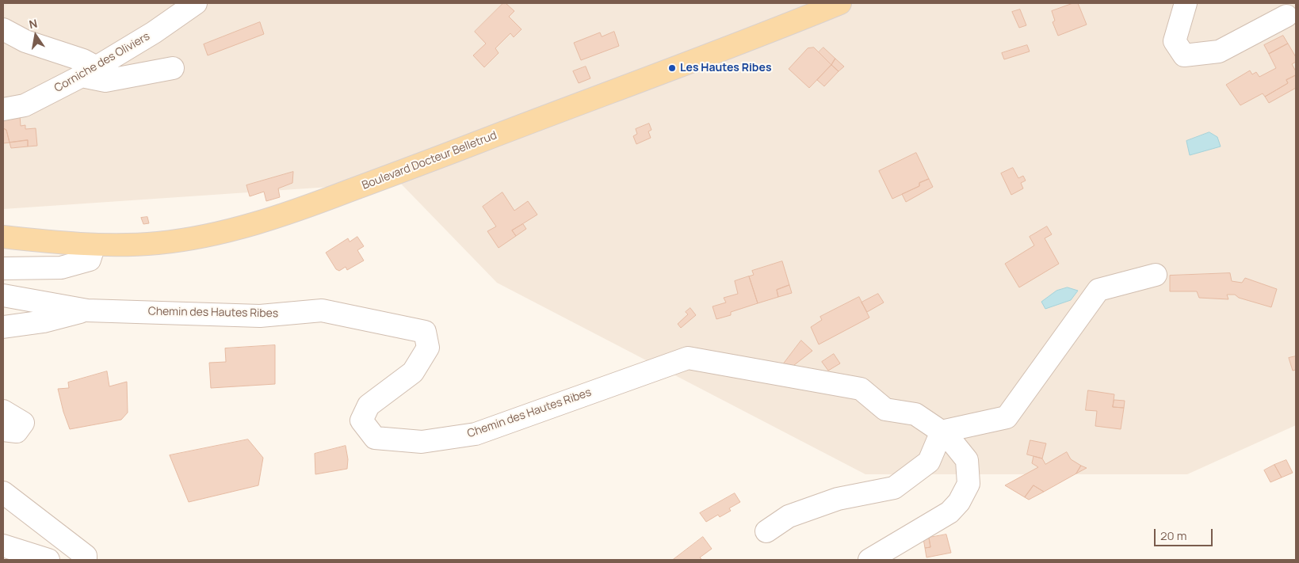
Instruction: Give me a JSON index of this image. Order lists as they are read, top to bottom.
{
  "streets": {
    "main road": ["Boulevard Docteur Belletrud"],
    "street": ["Corniche des Oliviers", "Chemin des Hautes Ribes"]
  },
  "places": ["Les Hautes Ribes"],
  "scale_bar": "20 m",
  "north": "top"
}
